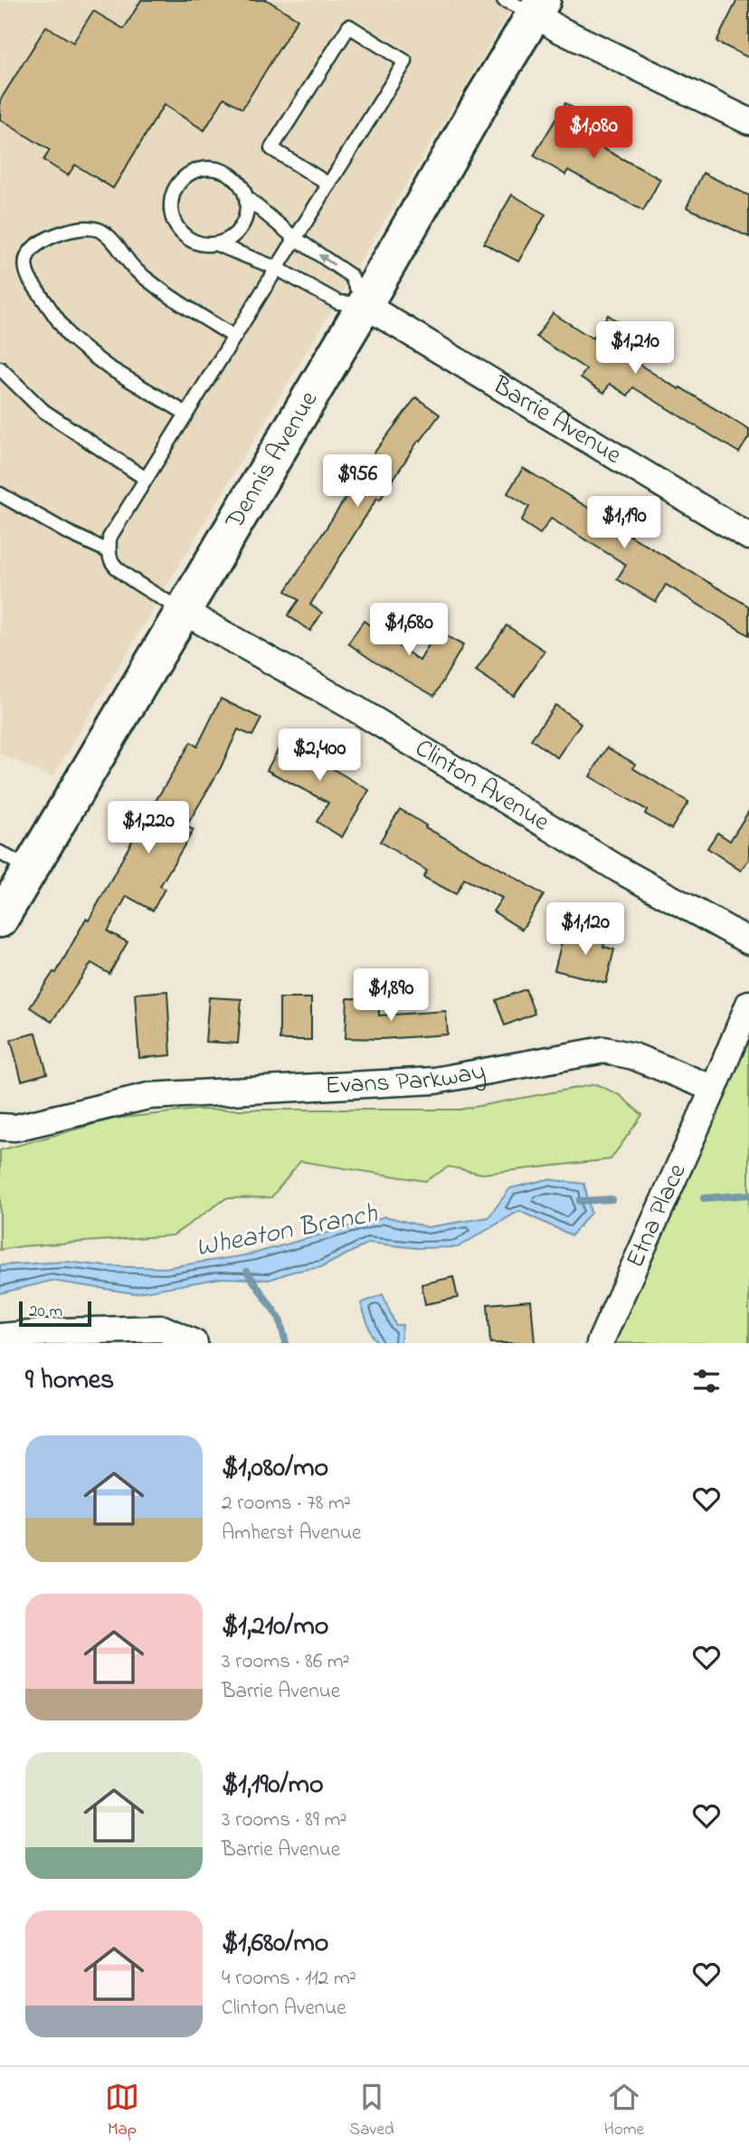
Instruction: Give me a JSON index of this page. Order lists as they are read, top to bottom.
{
  "streets": {
    "street": [
      "Barrie Avenue",
      "Dennis Avenue",
      "Clinton Avenue",
      "Evans Parkway",
      "Etna Place"
    ]
  },
  "crossings": [
    ["Barrie Avenue", "Dennis Avenue"],
    ["Dennis Avenue", "Clinton Avenue"],
    ["Evans Parkway", "Etna Place"]
  ],
  "water": ["Wheaton Branch"],
  "scale_bar": "20 m",
  "page": {
    "price": [
      "$1,080",
      "$1,210",
      "$956",
      "$1,190",
      "$1,680",
      "$2,400",
      "$1,220",
      "$1,120",
      "$1,890"
    ],
    "scale": "20 m",
    "heading": "9 homes",
    "list": [
      {
        "name": "$1,080/mo",
        "note": "2 rooms · 78 m² · Amherst Avenue"
      },
      {
        "name": "$1,210/mo",
        "note": "3 rooms · 86 m² · Barrie Avenue"
      },
      {
        "name": "$1,190/mo",
        "note": "3 rooms · 89 m² · Barrie Avenue"
      },
      {
        "name": "$1,680/mo",
        "note": "4 rooms · 112 m² · Clinton Avenue"
      }
    ],
    "tabs": ["Map", "Saved", "Home"]
  }
}
